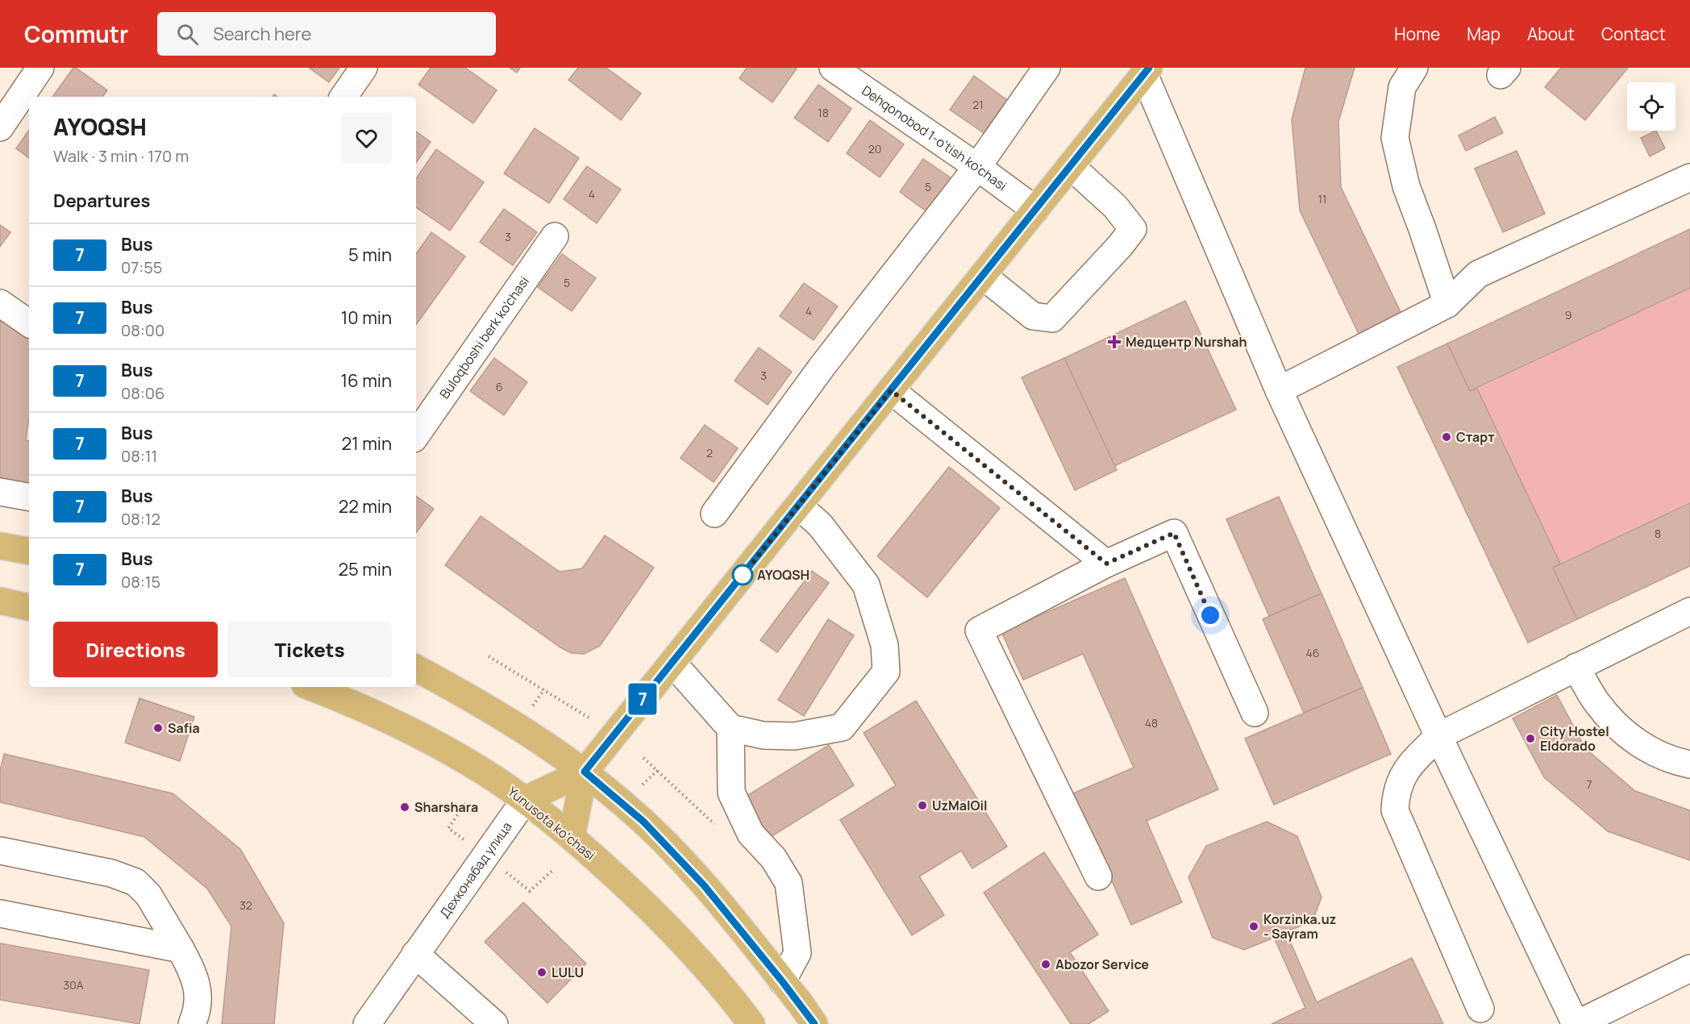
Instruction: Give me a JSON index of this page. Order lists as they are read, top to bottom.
{
  "streets": {
    "main road": ["Yunusota koʻchasi", "Дехконабад улица"],
    "street": ["Dehqonobod 1-o'tish ko'chasi", "Buloqboshi berk ko'chasi"]
  },
  "crossings": [
    ["Yunusota koʻchasi", "Дехконабад улица"]
  ],
  "places": {
    "health": ["Медцентр Nurshah"],
    "other": [
      "Старт",
      "AYOQSH",
      "Safia",
      "City Hostel Eldorado",
      "UzMalOil",
      "Sharshara",
      "Korzinka.uz - Sayram",
      "Abozor Service",
      "LULU"
    ]
  },
  "lines": ["bus line 7"],
  "house_numbers": [
    "21",
    "18",
    "20",
    "5",
    "4",
    "11",
    "3",
    "5",
    "4",
    "9",
    "3",
    "6",
    "2",
    "8",
    "46",
    "48",
    "7",
    "32",
    "30А"
  ],
  "page": {
    "header": "Commutr",
    "search": "Search here",
    "nav": [
      "Home",
      "Map",
      "About",
      "Contact"
    ],
    "on_map": "7",
    "heading": [
      ["AYOQSH", "Walk · 3 min · 170 m"],
      "Departures"
    ],
    "list": [
      {
        "mark": "7",
        "name": "Bus",
        "note": "07:55",
        "value": "5 min"
      },
      {
        "mark": "7",
        "name": "Bus",
        "note": "08:00",
        "value": "10 min"
      },
      {
        "mark": "7",
        "name": "Bus",
        "note": "08:06",
        "value": "16 min"
      },
      {
        "mark": "7",
        "name": "Bus",
        "note": "08:11",
        "value": "21 min"
      },
      {
        "mark": "7",
        "name": "Bus",
        "note": "08:12",
        "value": "22 min"
      },
      {
        "mark": "7",
        "name": "Bus",
        "note": "08:15",
        "value": "25 min"
      }
    ],
    "buttons": ["Directions", "Tickets"]
  }
}
